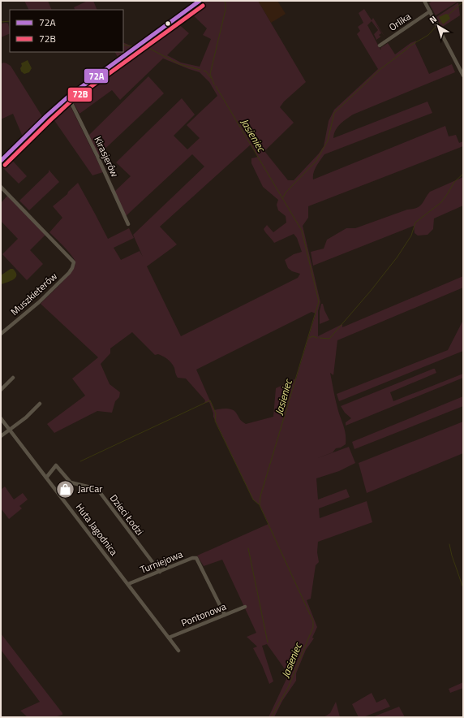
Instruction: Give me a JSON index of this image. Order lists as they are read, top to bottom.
{
  "streets": {
    "street": [
      "Orlika",
      "Kirasjerów",
      "Muszkieterów",
      "Dzieci Łodzi",
      "Huta Jagodnica",
      "Turniejowa",
      "Pontonowa"
    ]
  },
  "crossings": [
    ["Dzieci Łodzi", "Huta Jagodnica"],
    ["Dzieci Łodzi", "Turniejowa"],
    ["Huta Jagodnica", "Turniejowa"],
    ["Huta Jagodnica", "Pontonowa"],
    ["Turniejowa", "Pontonowa"]
  ],
  "water": ["Jasieniec"],
  "places": {
    "shop": ["JarCar"]
  },
  "lines": ["transit line 72A", "transit line 72B"],
  "legend": ["72A", "72B"],
  "north": "top left"
}
